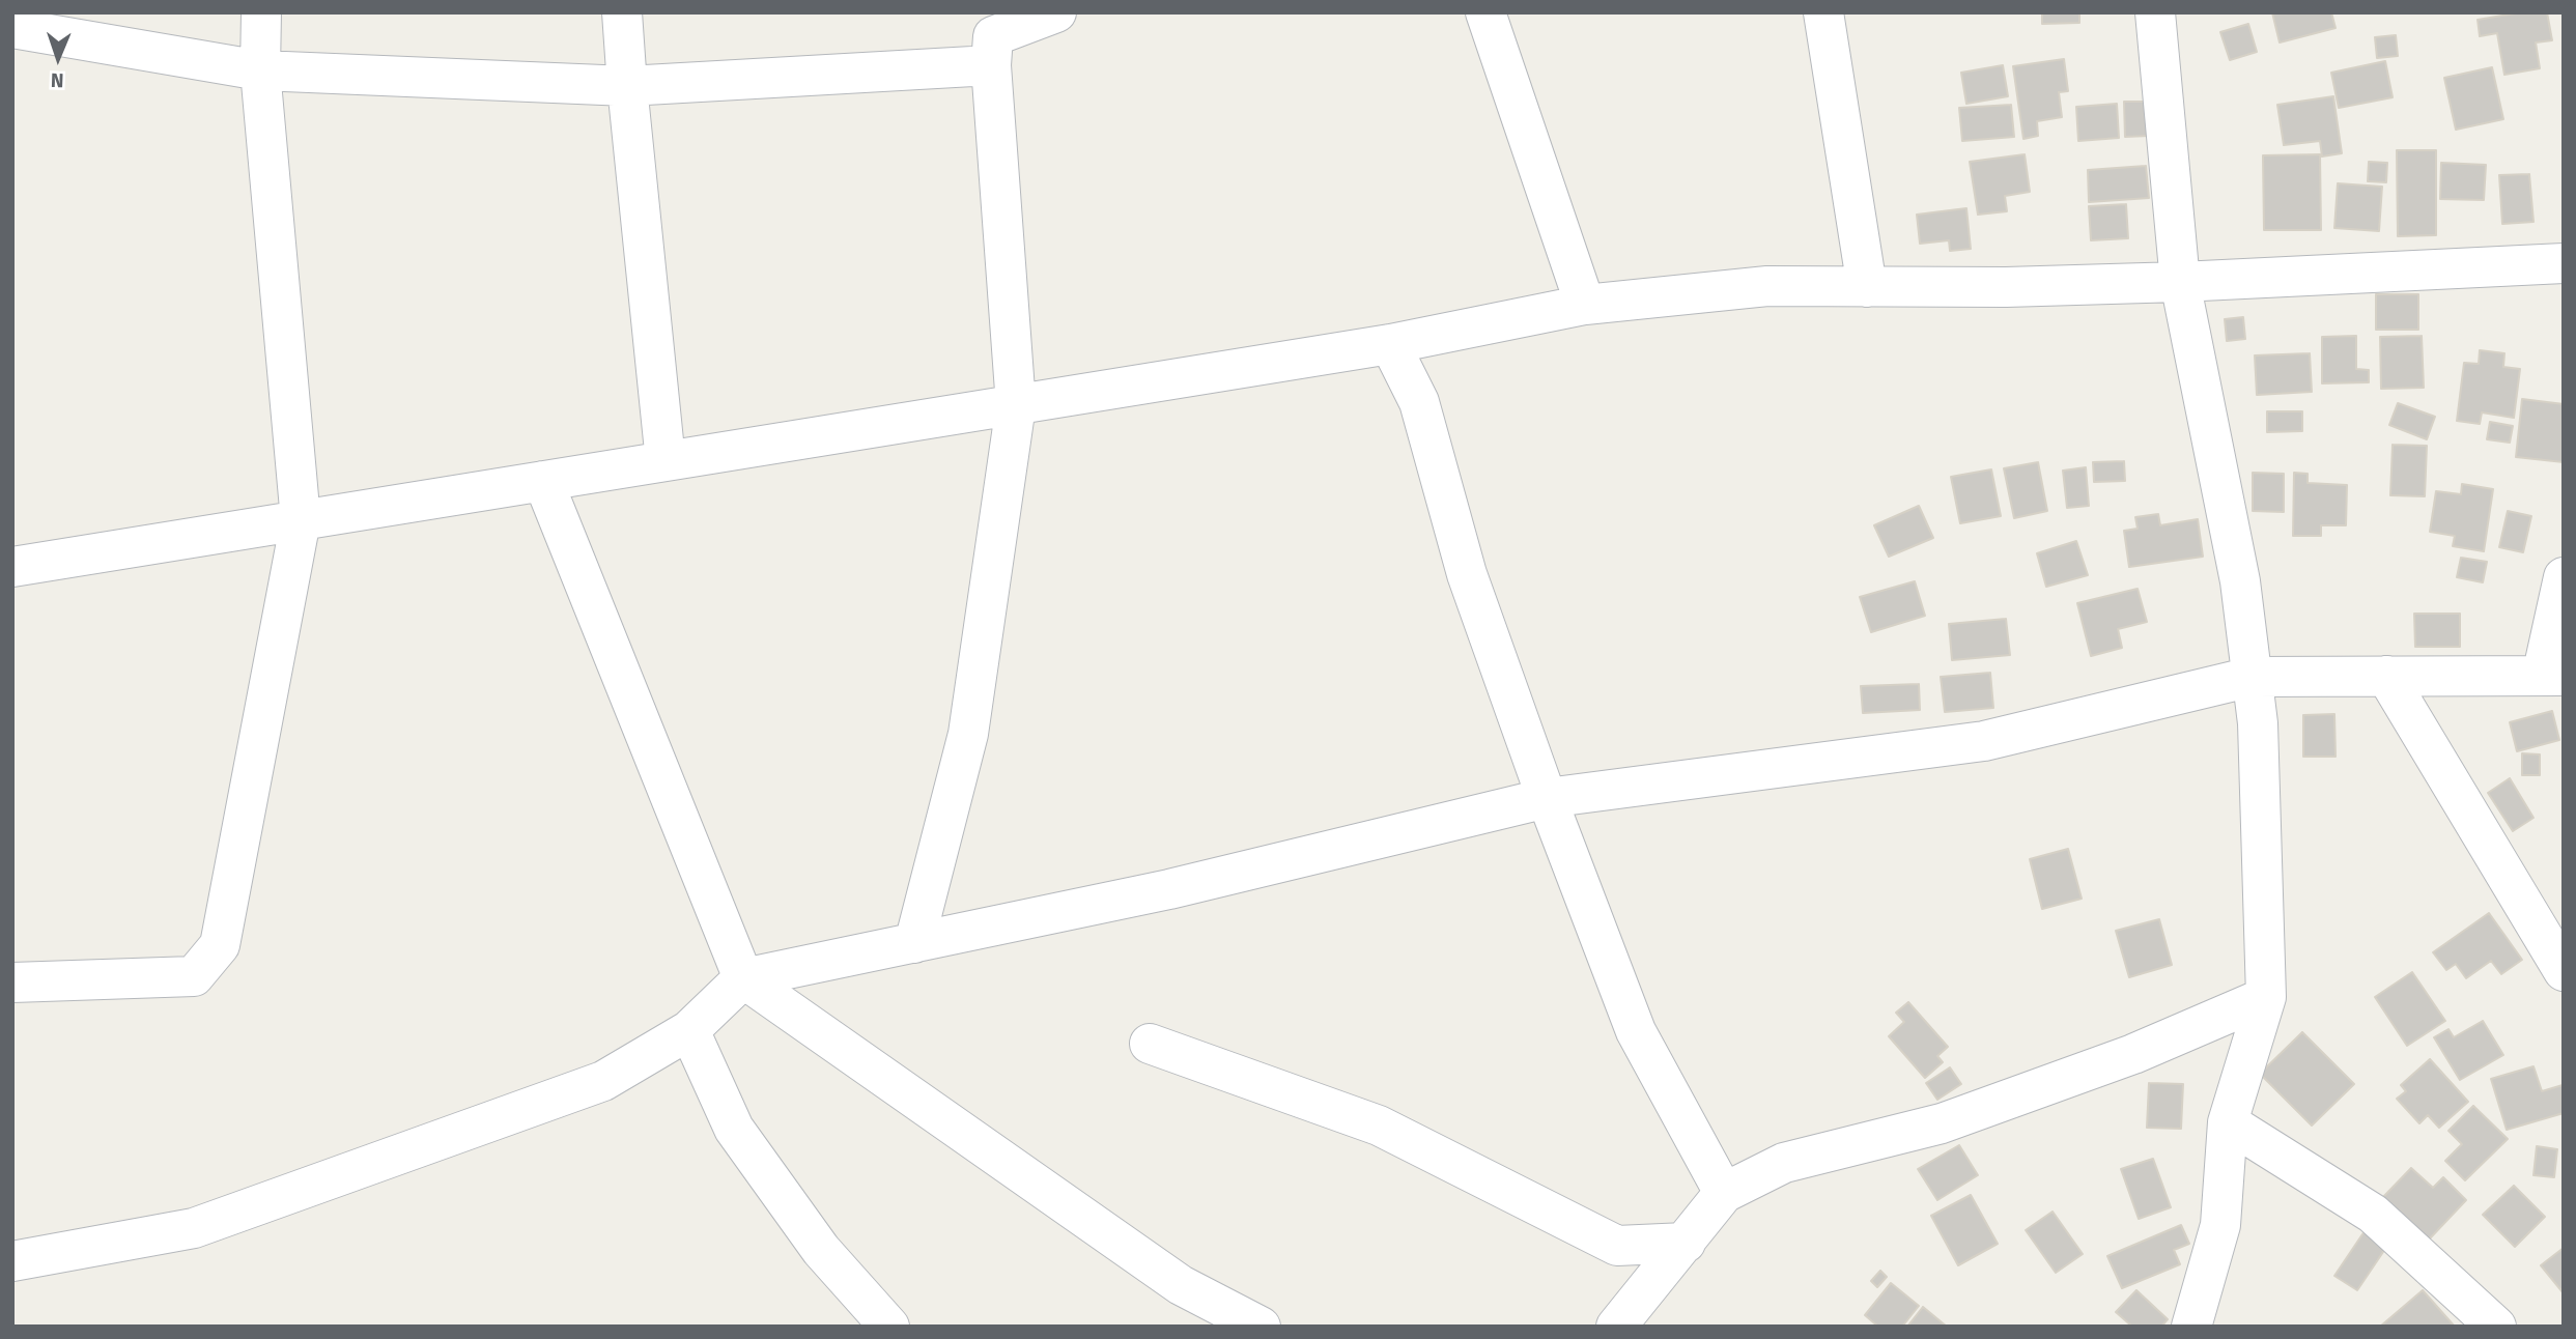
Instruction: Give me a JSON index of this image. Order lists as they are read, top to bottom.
{
  "north": "bottom"
}
